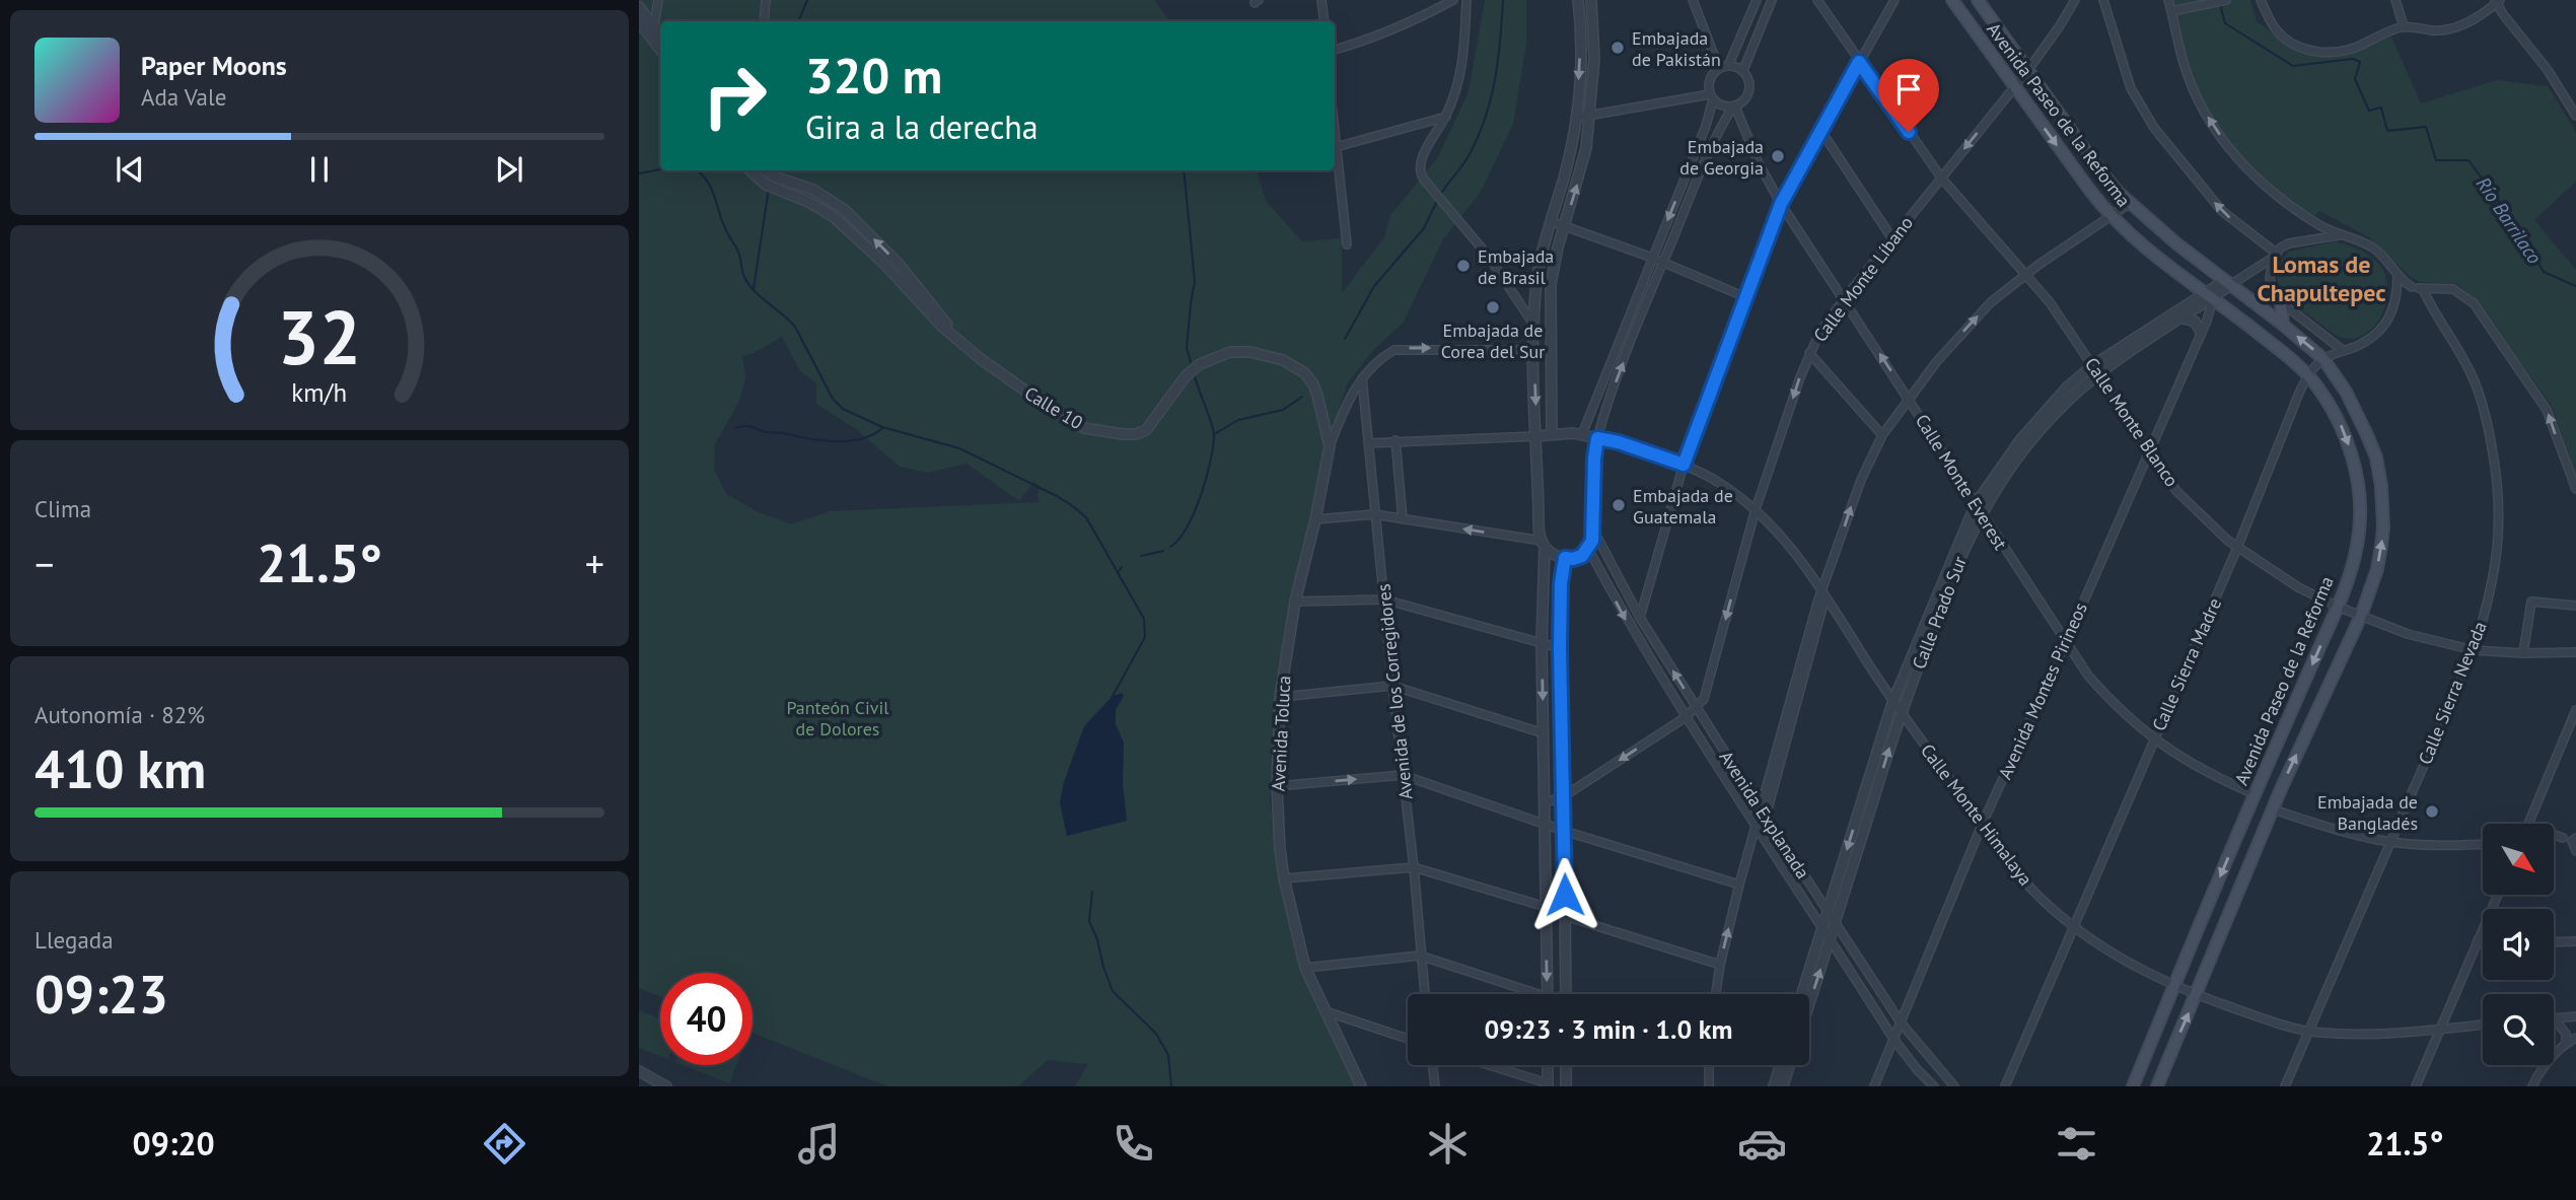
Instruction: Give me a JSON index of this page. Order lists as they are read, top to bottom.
{
  "streets": {
    "main road": ["Avenida Paseo de la Reforma"],
    "street": [
      "Calle Monte Líbano",
      "Calle 10",
      "Calle Monte Blanco",
      "Calle Monte Everest",
      "Calle Prado Sur",
      "Calle Sierra Madre",
      "Avenida Montes Pirineos",
      "Avenida de los Corregidores",
      "Calle Sierra Nevada",
      "Avenida Toluca",
      "Avenida Explanada",
      "Calle Monte Himalaya"
    ]
  },
  "crossings": [
    ["Avenida Paseo de la Reforma", "Calle Monte Líbano"],
    ["Avenida Paseo de la Reforma", "Calle Monte Blanco"],
    ["Avenida Paseo de la Reforma", "Calle Monte Everest"],
    ["Avenida Paseo de la Reforma", "Calle Prado Sur"],
    ["Avenida Paseo de la Reforma", "Calle Sierra Madre"],
    ["Avenida Paseo de la Reforma", "Avenida Montes Pirineos"],
    ["Avenida Paseo de la Reforma", "Calle Monte Himalaya"],
    ["Calle Monte Líbano", "Calle Monte Blanco"],
    ["Calle Monte Líbano", "Calle Monte Everest"],
    ["Calle Monte Líbano", "Avenida Explanada"],
    ["Calle Monte Líbano", "Calle Monte Himalaya"],
    ["Calle 10", "Avenida Toluca"],
    ["Calle Monte Blanco", "Calle Prado Sur"],
    ["Calle Monte Blanco", "Calle Sierra Madre"],
    ["Calle Monte Blanco", "Avenida Montes Pirineos"],
    ["Calle Monte Blanco", "Calle Sierra Nevada"],
    ["Calle Monte Everest", "Calle Prado Sur"],
    ["Calle Monte Everest", "Calle Sierra Madre"],
    ["Calle Monte Everest", "Avenida Montes Pirineos"],
    ["Calle Prado Sur", "Calle Sierra Madre"],
    ["Calle Prado Sur", "Avenida Montes Pirineos"],
    ["Calle Prado Sur", "Avenida Explanada"],
    ["Calle Prado Sur", "Calle Monte Himalaya"],
    ["Calle Sierra Madre", "Calle Monte Himalaya"],
    ["Avenida Montes Pirineos", "Avenida Explanada"],
    ["Avenida Montes Pirineos", "Calle Monte Himalaya"],
    ["Avenida de los Corregidores", "Avenida Toluca"],
    ["Calle Sierra Nevada", "Calle Monte Himalaya"]
  ],
  "one_way": ["Calle Monte Líbano"],
  "districts": ["Lomas de Chapultepec"],
  "water": ["Río Barrilaco"],
  "parks": ["Panteón Civil de Dolores"],
  "places": [
    "Embajada de Pakistán",
    "Embajada de Georgia",
    "Embajada de Brasil",
    "Embajada de Corea del Sur",
    "Embajada de Guatemala",
    "Embajada de Bangladés"
  ],
  "north": "bottom right",
  "page": {
    "turn": ["320 m", "Gira a la derecha"],
    "song": ["Paper Moons", "Ada Vale"],
    "tile": [
      "Clima",
      ["Autonomía · 82%", "410 km"],
      ["Llegada", "09:23"]
    ],
    "heat": ["−", "21.5°", "+"],
    "limit": "40",
    "trip": "09:23 · 3 min · 1.0 km",
    "tabs": ["09:20", "21.5°"],
    "gauge": ["32", "km/h"]
  }
}
